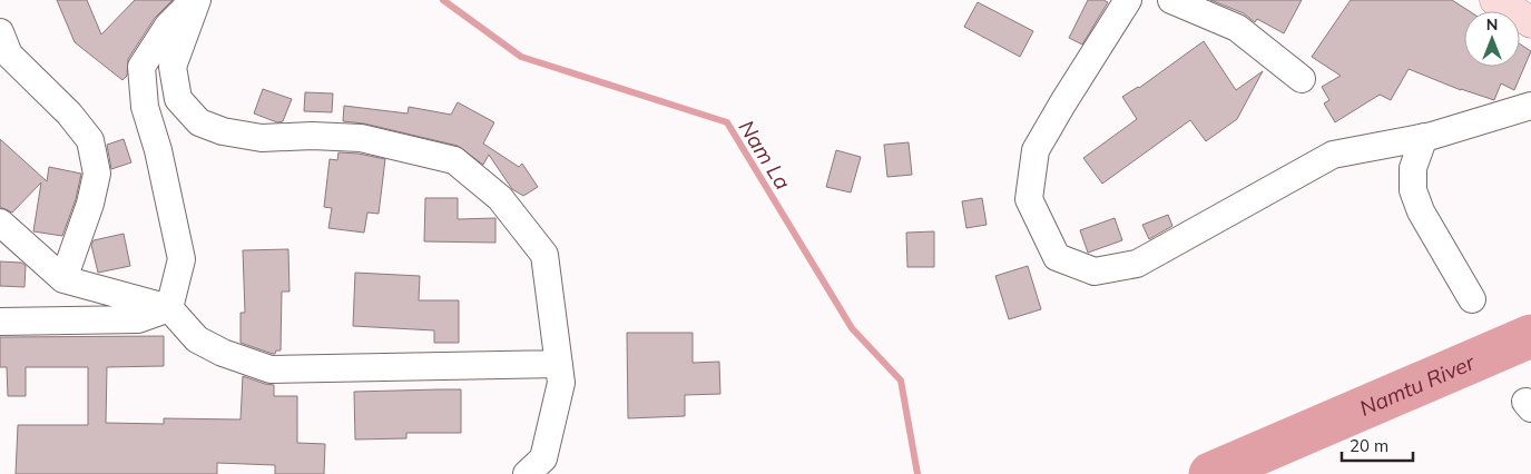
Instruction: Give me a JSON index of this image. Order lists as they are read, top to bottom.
{
  "water": ["Nam La", "Namtu River"],
  "scale_bar": "20 m",
  "north": "top"
}
